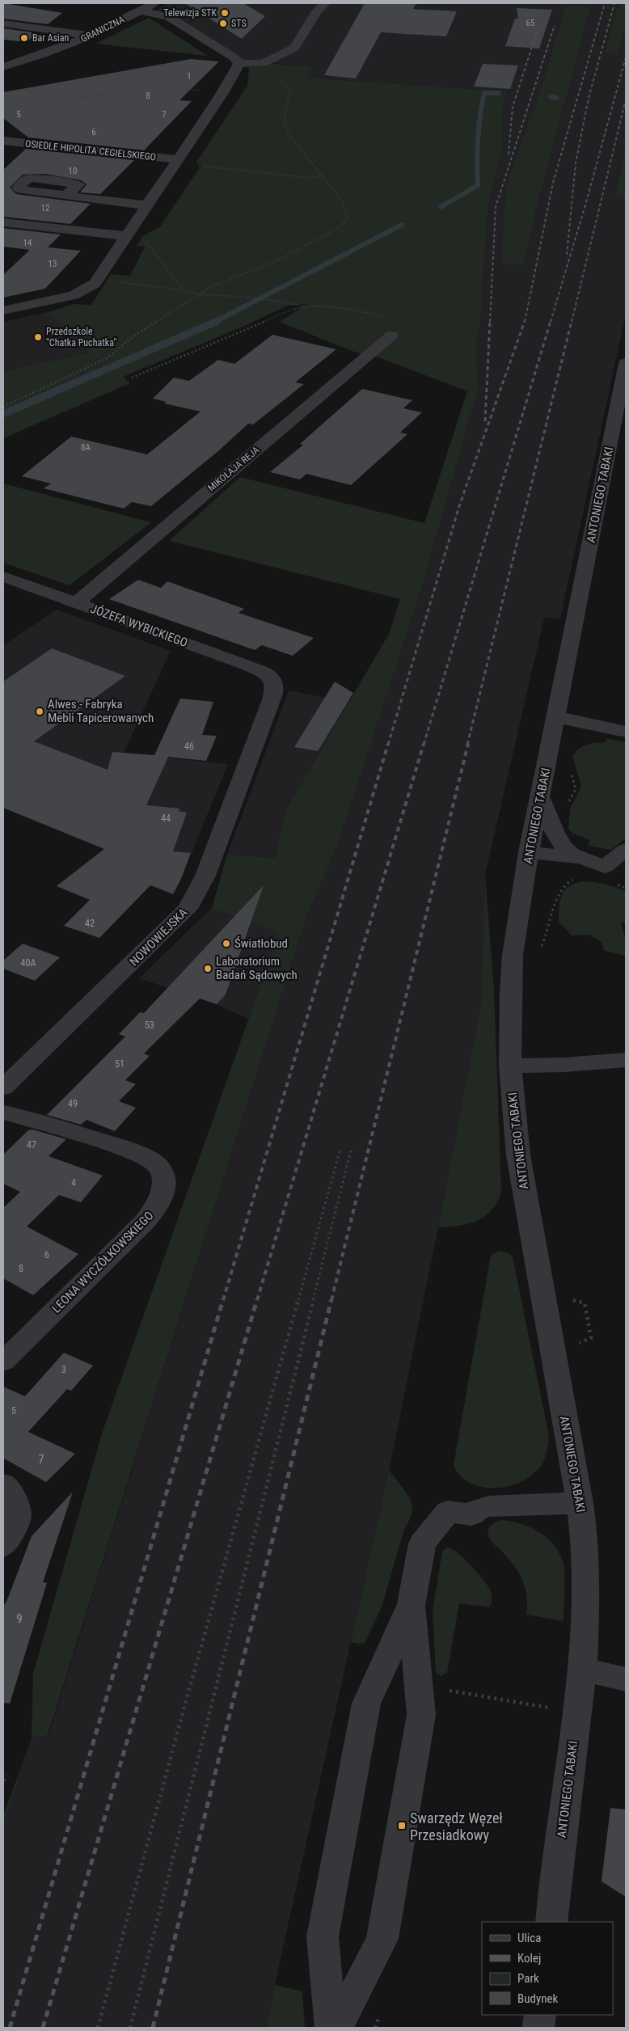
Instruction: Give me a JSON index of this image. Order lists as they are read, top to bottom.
{
  "streets": {
    "street": [
      "GRANICZNA",
      "OSIEDLE HIPOLITA CEGIELSKIEGO",
      "MIKOŁAJA REJA",
      "ANTONIEGO TABAKI",
      "JÓZEFA WYBICKIEGO",
      "NOWOWIEJSKA",
      "LEONA WYCZÓŁKOWSKIEGO"
    ]
  },
  "crossings": [
    ["MIKOŁAJA REJA", "JÓZEFA WYBICKIEGO"],
    ["JÓZEFA WYBICKIEGO", "NOWOWIEJSKA"]
  ],
  "places": {
    "other": [
      "Telewizja STK",
      "STS",
      "Bar Asian",
      "Przedszkole \"Chatka Puchatka\"",
      "Alwes - Fabryka Mebli Tapicerowanych",
      "Światłobud",
      "Laboratorium Badań Sądowych"
    ],
    "transit": ["Swarzędz Węzeł Przesiadkowy"]
  },
  "house_numbers": [
    "65",
    "1",
    "8",
    "5",
    "7",
    "6",
    "10",
    "12",
    "14",
    "13",
    "8A",
    "46",
    "44",
    "42",
    "40A",
    "53",
    "51",
    "49",
    "47",
    "4",
    "6",
    "8",
    "3",
    "5",
    "7",
    "9"
  ],
  "legend": [
    "Ulica",
    "Kolej",
    "Park",
    "Budynek"
  ]
}
